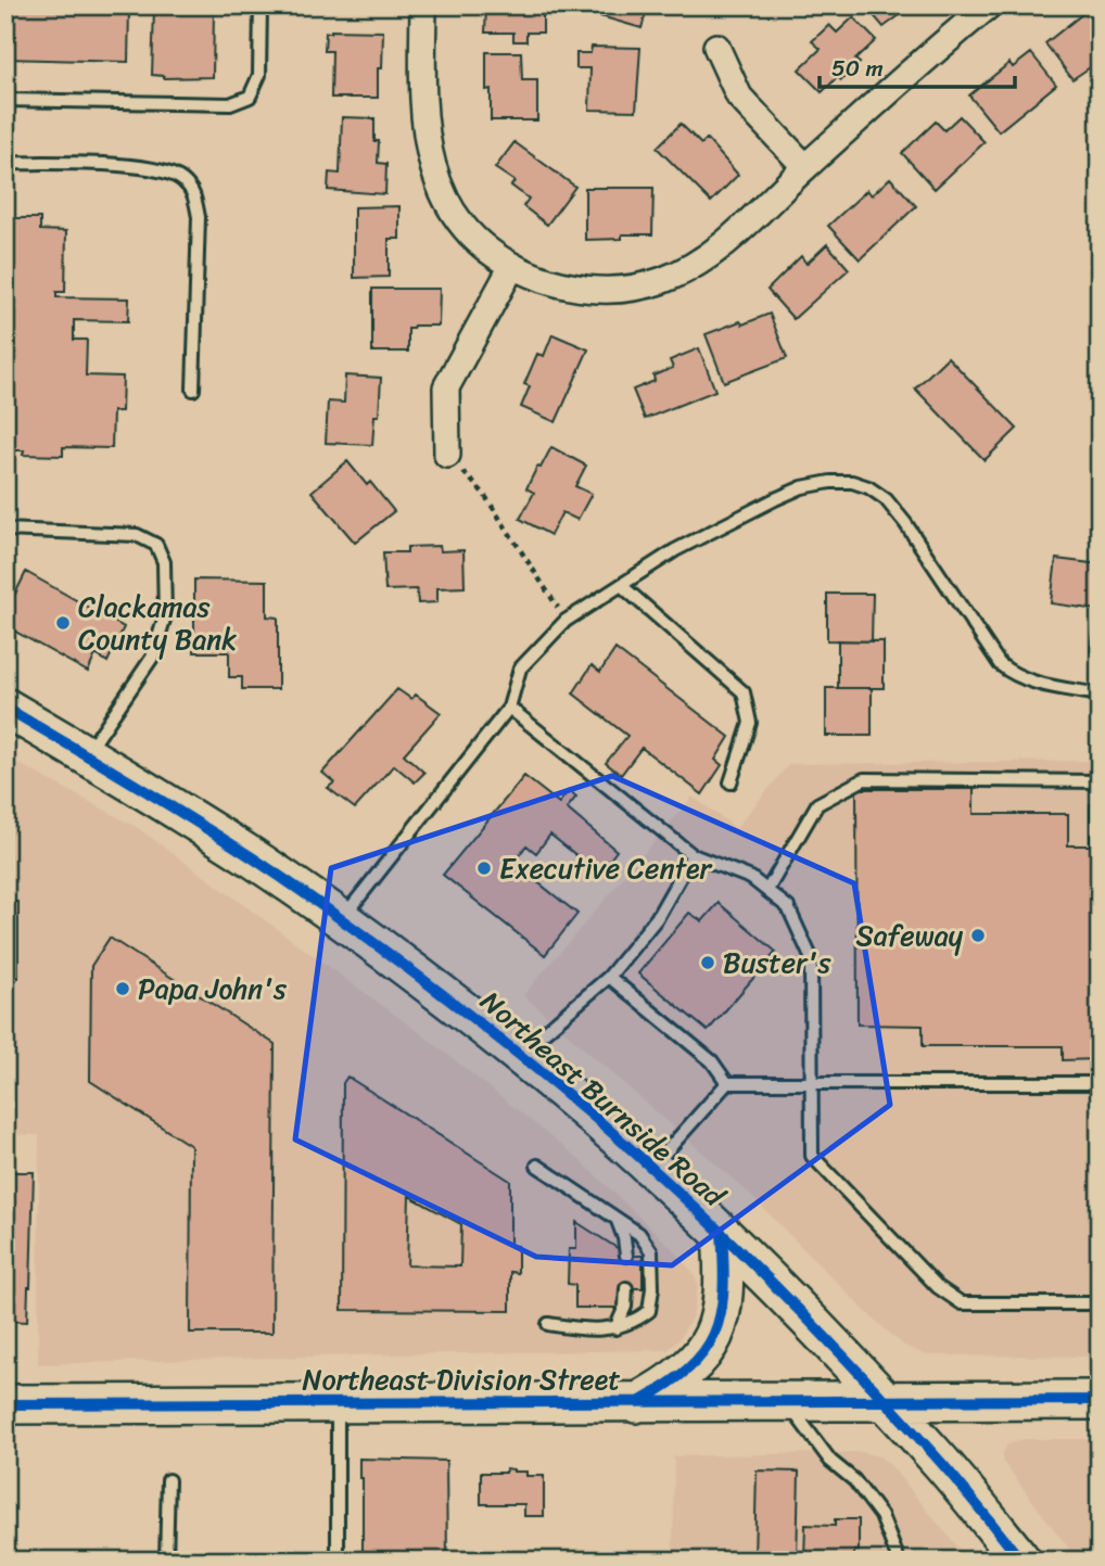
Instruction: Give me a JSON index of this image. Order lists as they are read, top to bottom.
{
  "streets": {
    "main road": ["Northeast Burnside Road", "Northeast Division Street"]
  },
  "crossings": [
    ["Northeast Burnside Road", "Northeast Division Street"]
  ],
  "places": [
    "Clackamas County Bank",
    "Executive Center",
    "Safeway",
    "Buster's",
    "Papa John's"
  ],
  "scale_bar": "50 m"
}
